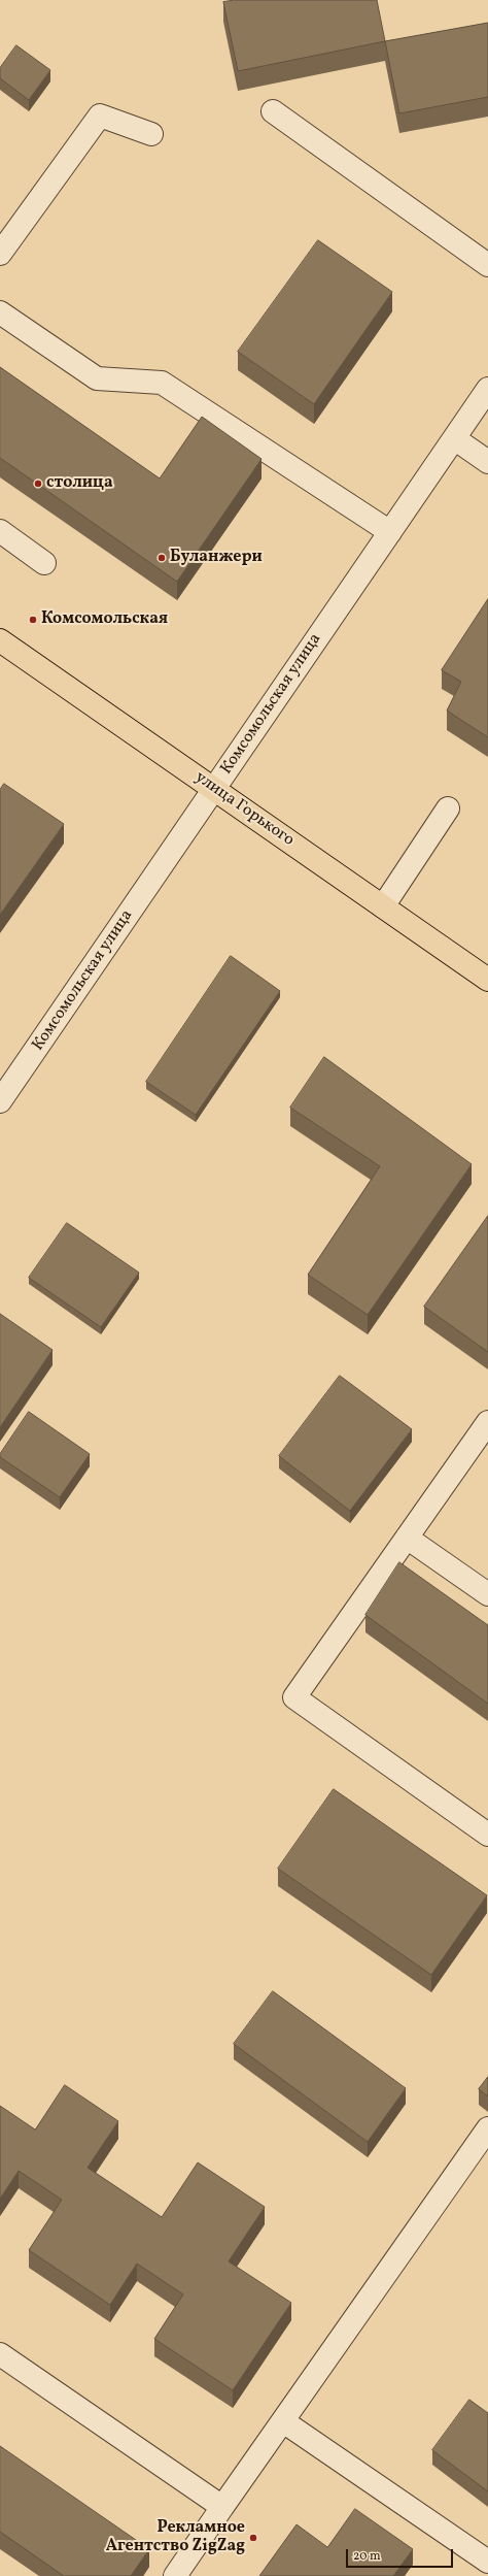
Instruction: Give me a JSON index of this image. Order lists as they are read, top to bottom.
{
  "streets": {
    "main road": ["улица Горького"],
    "street": ["Комсомольская улица"]
  },
  "crossings": [
    ["Комсомольская улица", "улица Горького"]
  ],
  "places": [
    "столица",
    "Буланжери",
    "Комсомольская",
    "Рекламное Агентство ZigZag"
  ],
  "scale_bar": "20 m"
}
